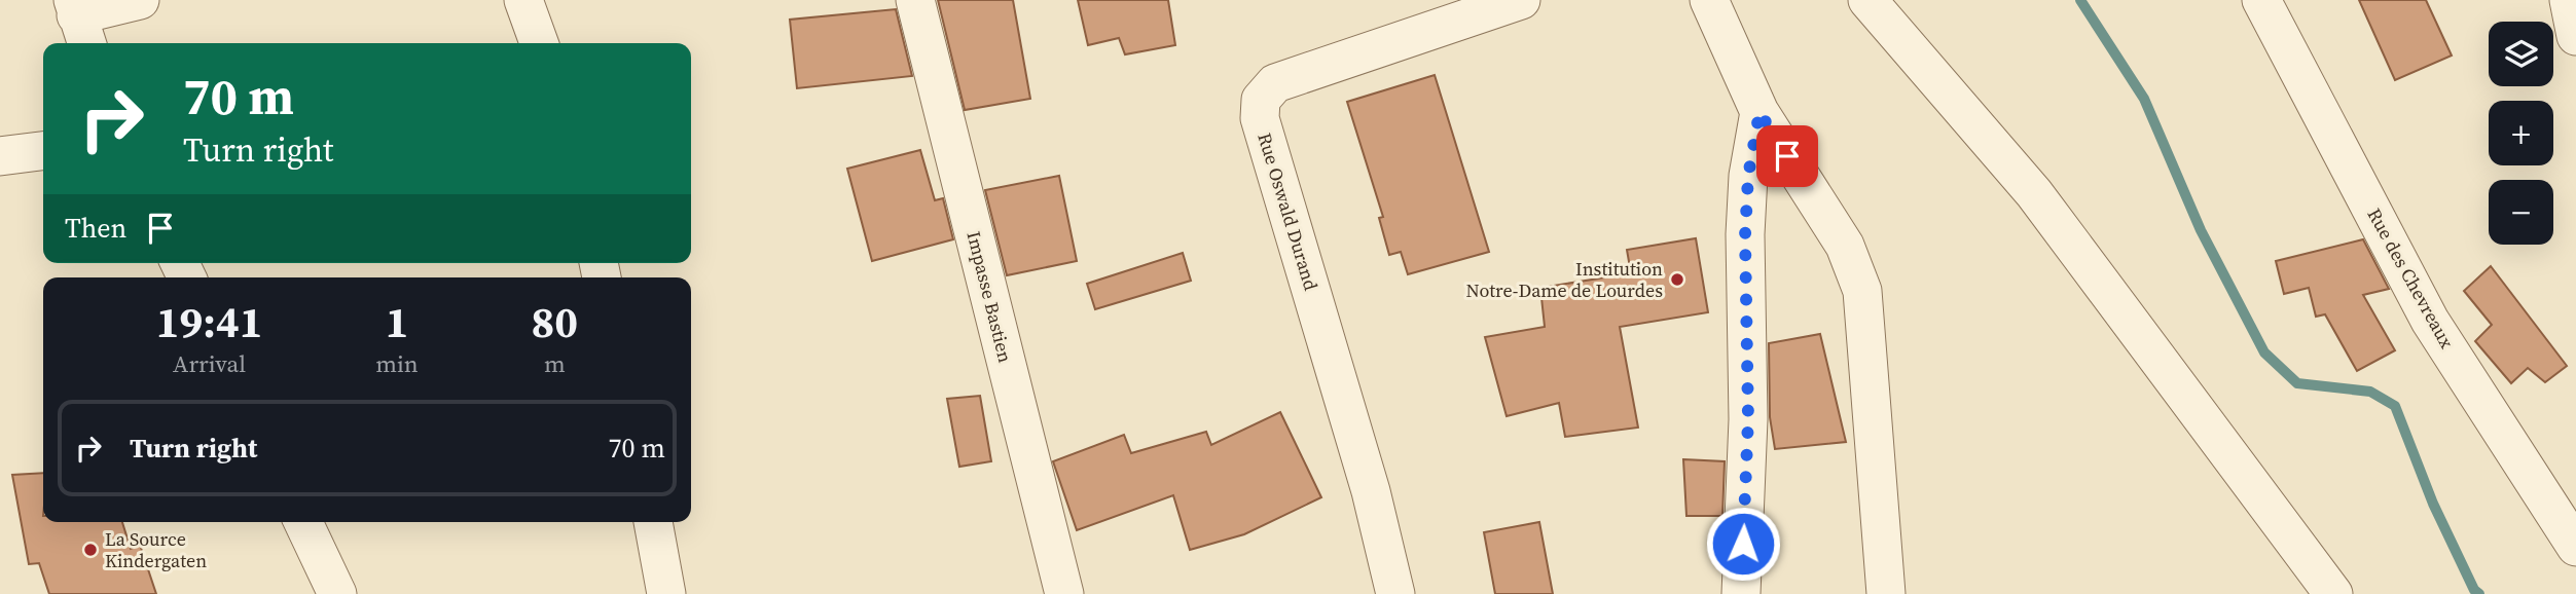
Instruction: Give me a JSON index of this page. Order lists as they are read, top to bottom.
{
  "streets": {
    "street": ["Rue Oswald Durand", "Rue des Chevreaux", "Impasse Bastien"]
  },
  "places": ["Institution Notre-Dame de Lourdes", "La Source Kindergaten"],
  "page": {
    "map_buttons": ["+", "−"],
    "turn": ["70 m", "Turn right"],
    "then": "Then",
    "eta": [
      "19:41",
      "Arrival",
      "1",
      "min",
      "80",
      "m"
    ],
    "list": [
      {
        "name": "Turn right",
        "value": "70 m"
      }
    ]
  }
}
